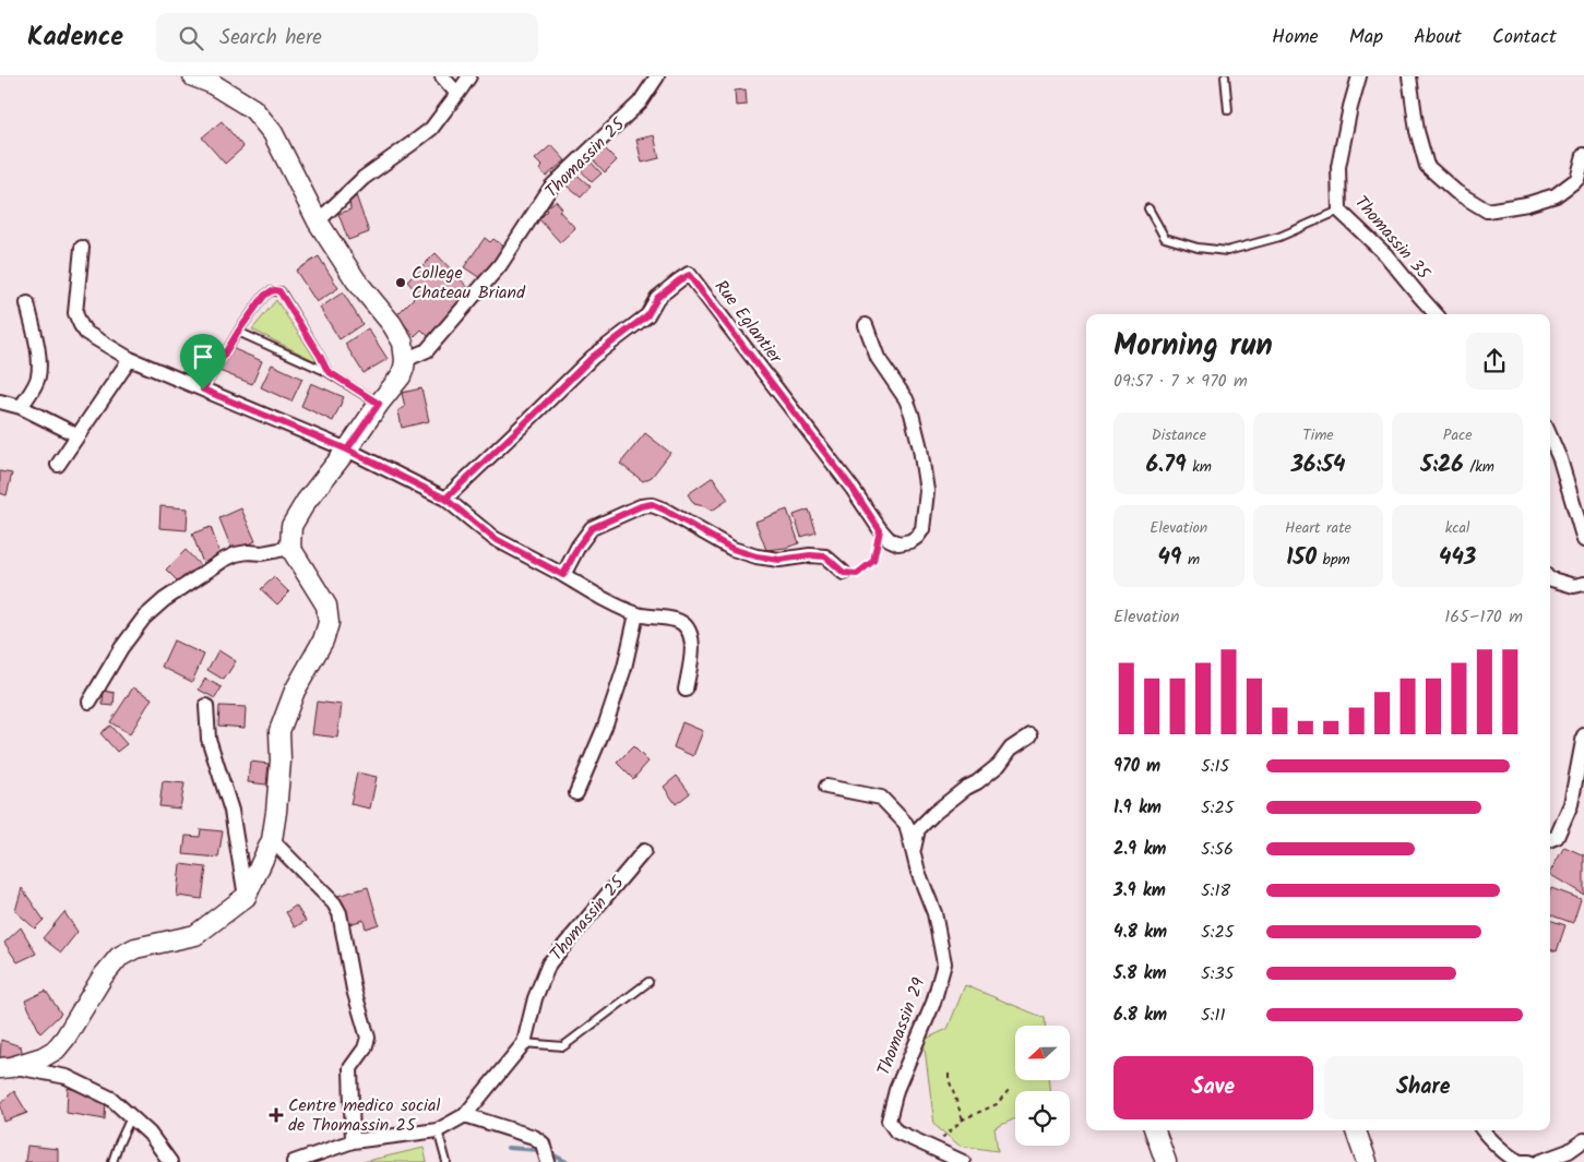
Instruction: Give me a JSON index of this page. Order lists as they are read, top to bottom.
{
  "streets": {
    "street": [
      "Thomassin 25",
      "Thomassin 35",
      "Rue Eglantier",
      "Thomassin 29"
    ]
  },
  "places": {
    "other": ["College Chateau Briand"],
    "health": ["Centre medico social de Thomassin 25"]
  },
  "north": "left",
  "page": {
    "header": "Kadence",
    "search": "Search here",
    "nav": [
      "Home",
      "Map",
      "About",
      "Contact"
    ],
    "heading": ["Morning run", "09:57 · 7 × 970 m"],
    "stats": [
      ["Distance", "6.79 km"],
      ["Time", "36:54"],
      ["Pace", "5:26 /km"],
      ["Elevation", "49 m"],
      ["Heart rate", "150 bpm"],
      ["kcal", "443"]
    ],
    "chart": ["Elevation", "165–170 m"],
    "list": [
      {
        "name": "970 m",
        "note": "5:15"
      },
      {
        "name": "1.9 km",
        "note": "5:25"
      },
      {
        "name": "2.9 km",
        "note": "5:56"
      },
      {
        "name": "3.9 km",
        "note": "5:18"
      },
      {
        "name": "4.8 km",
        "note": "5:25"
      },
      {
        "name": "5.8 km",
        "note": "5:35"
      },
      {
        "name": "6.8 km",
        "note": "5:11"
      }
    ],
    "buttons": ["Save", "Share"]
  }
}
